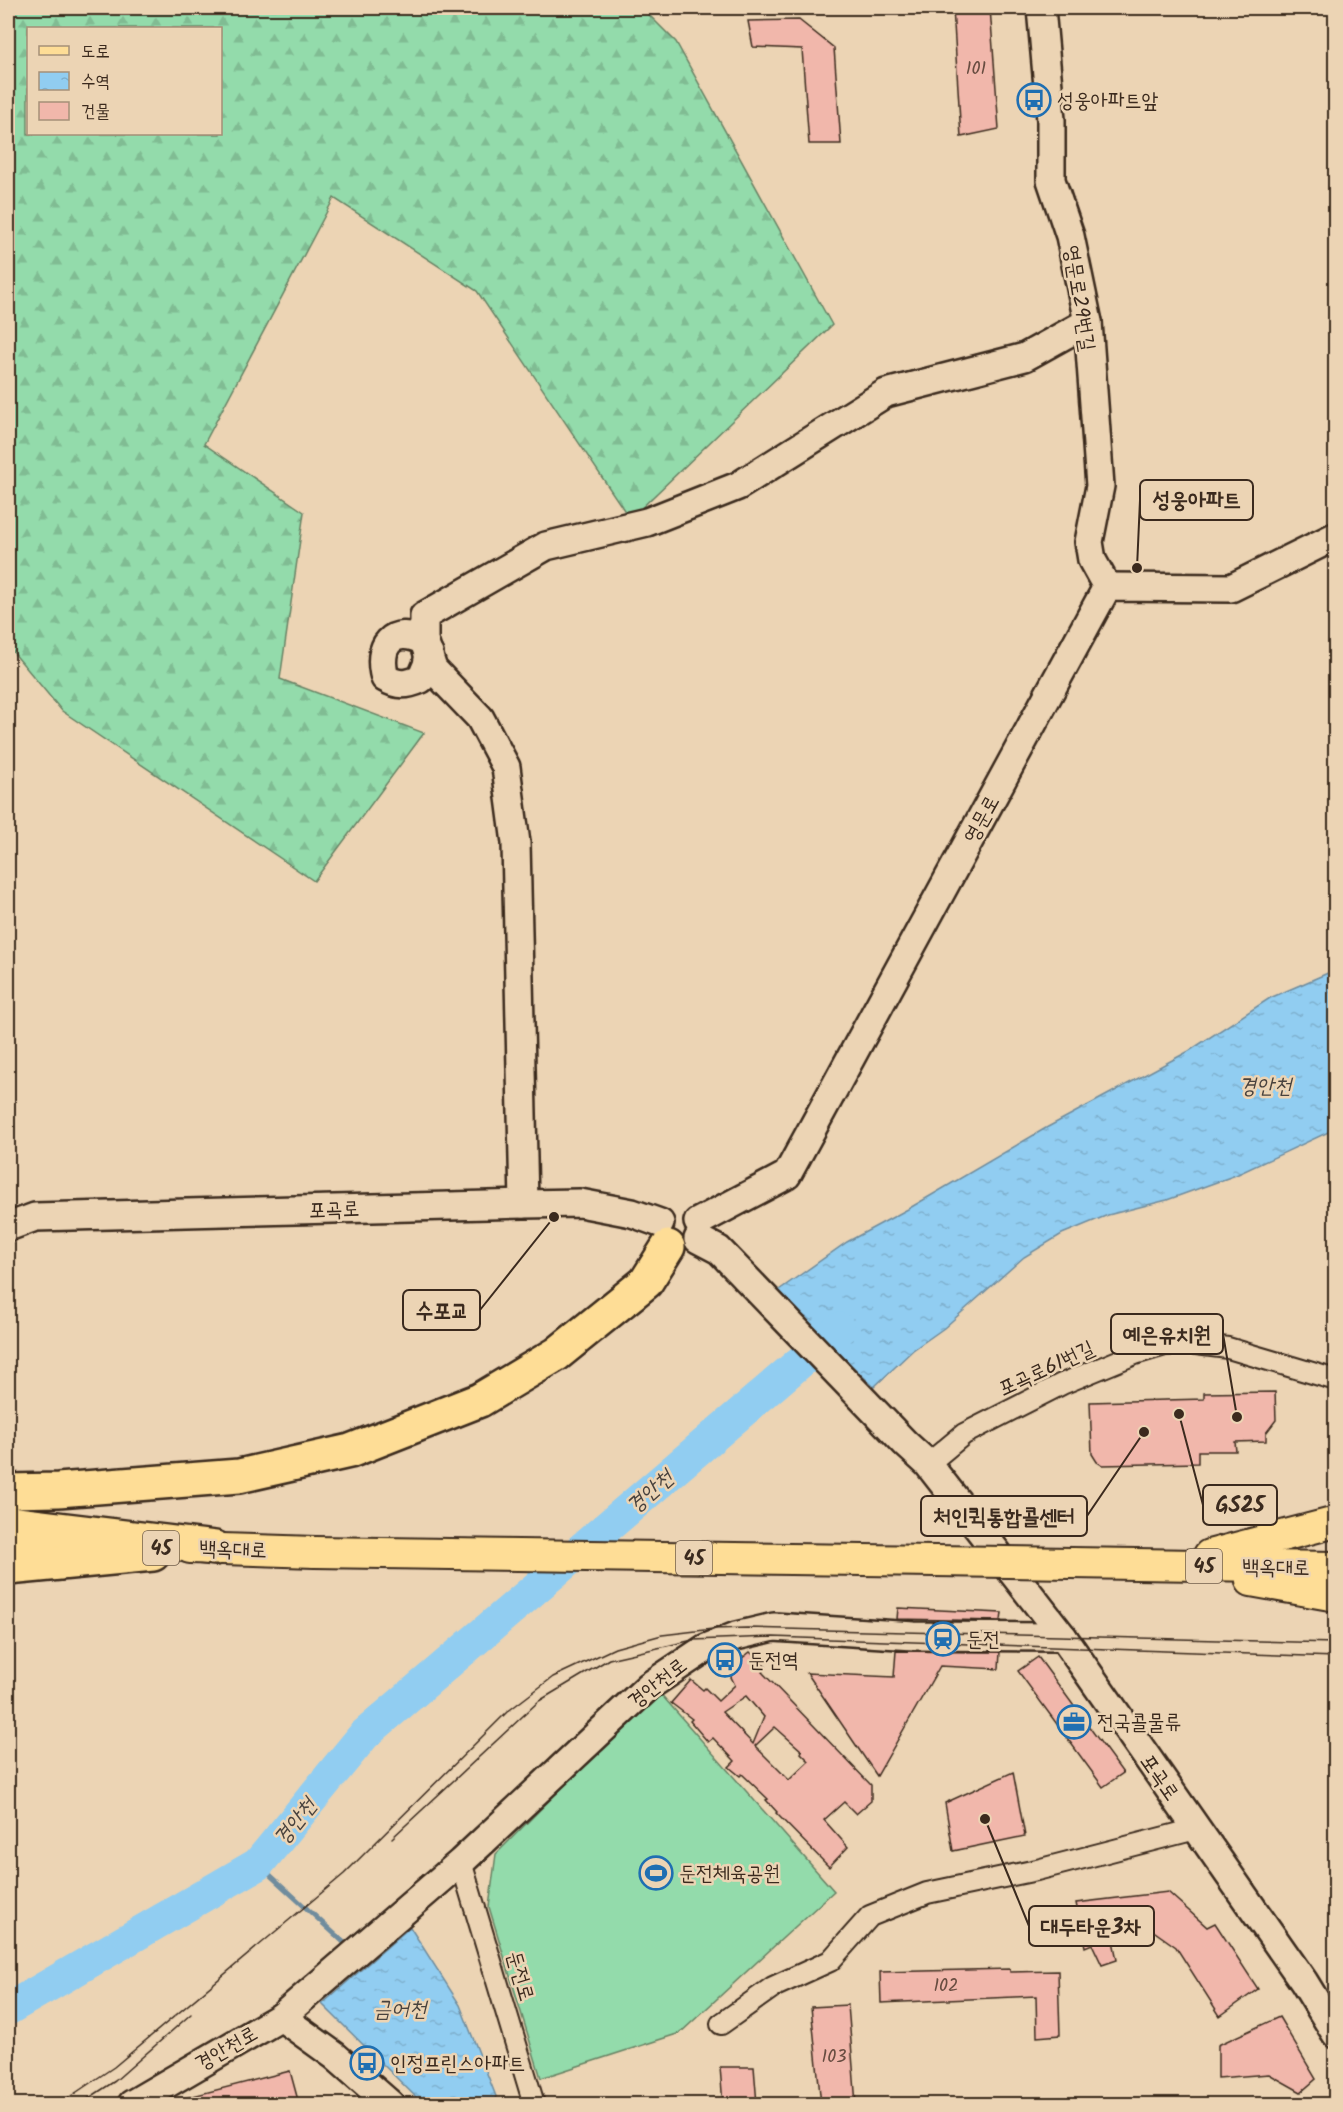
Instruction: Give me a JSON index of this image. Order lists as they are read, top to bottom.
{
  "streets": {
    "main road": ["45", "백옥대로"],
    "street": [
      "영문로29번길",
      "영문로",
      "포곡로",
      "포곡로61번길",
      "경안천로",
      "둔전로"
    ]
  },
  "crossings": [
    ["영문로29번길", "영문로"],
    ["영문로", "포곡로"],
    ["포곡로", "포곡로61번길"],
    ["포곡로", "경안천로"],
    ["경안천로", "둔전로"]
  ],
  "water": ["경안천", "금어천"],
  "places": {
    "bus stop": ["성웅아파트앞", "둔전역", "인정프린스아파트"],
    "other": [
      "성웅아파트",
      "수포교",
      "GS25",
      "예은유치원",
      "처인퀵통합콜센터",
      "대두타운3차"
    ],
    "station": ["둔전"],
    "office": ["전국콜물류"],
    "sports": ["둔전체육공원"]
  },
  "house_numbers": ["101", "102", "103"],
  "legend": ["도로", "수역", "건물"]
}
